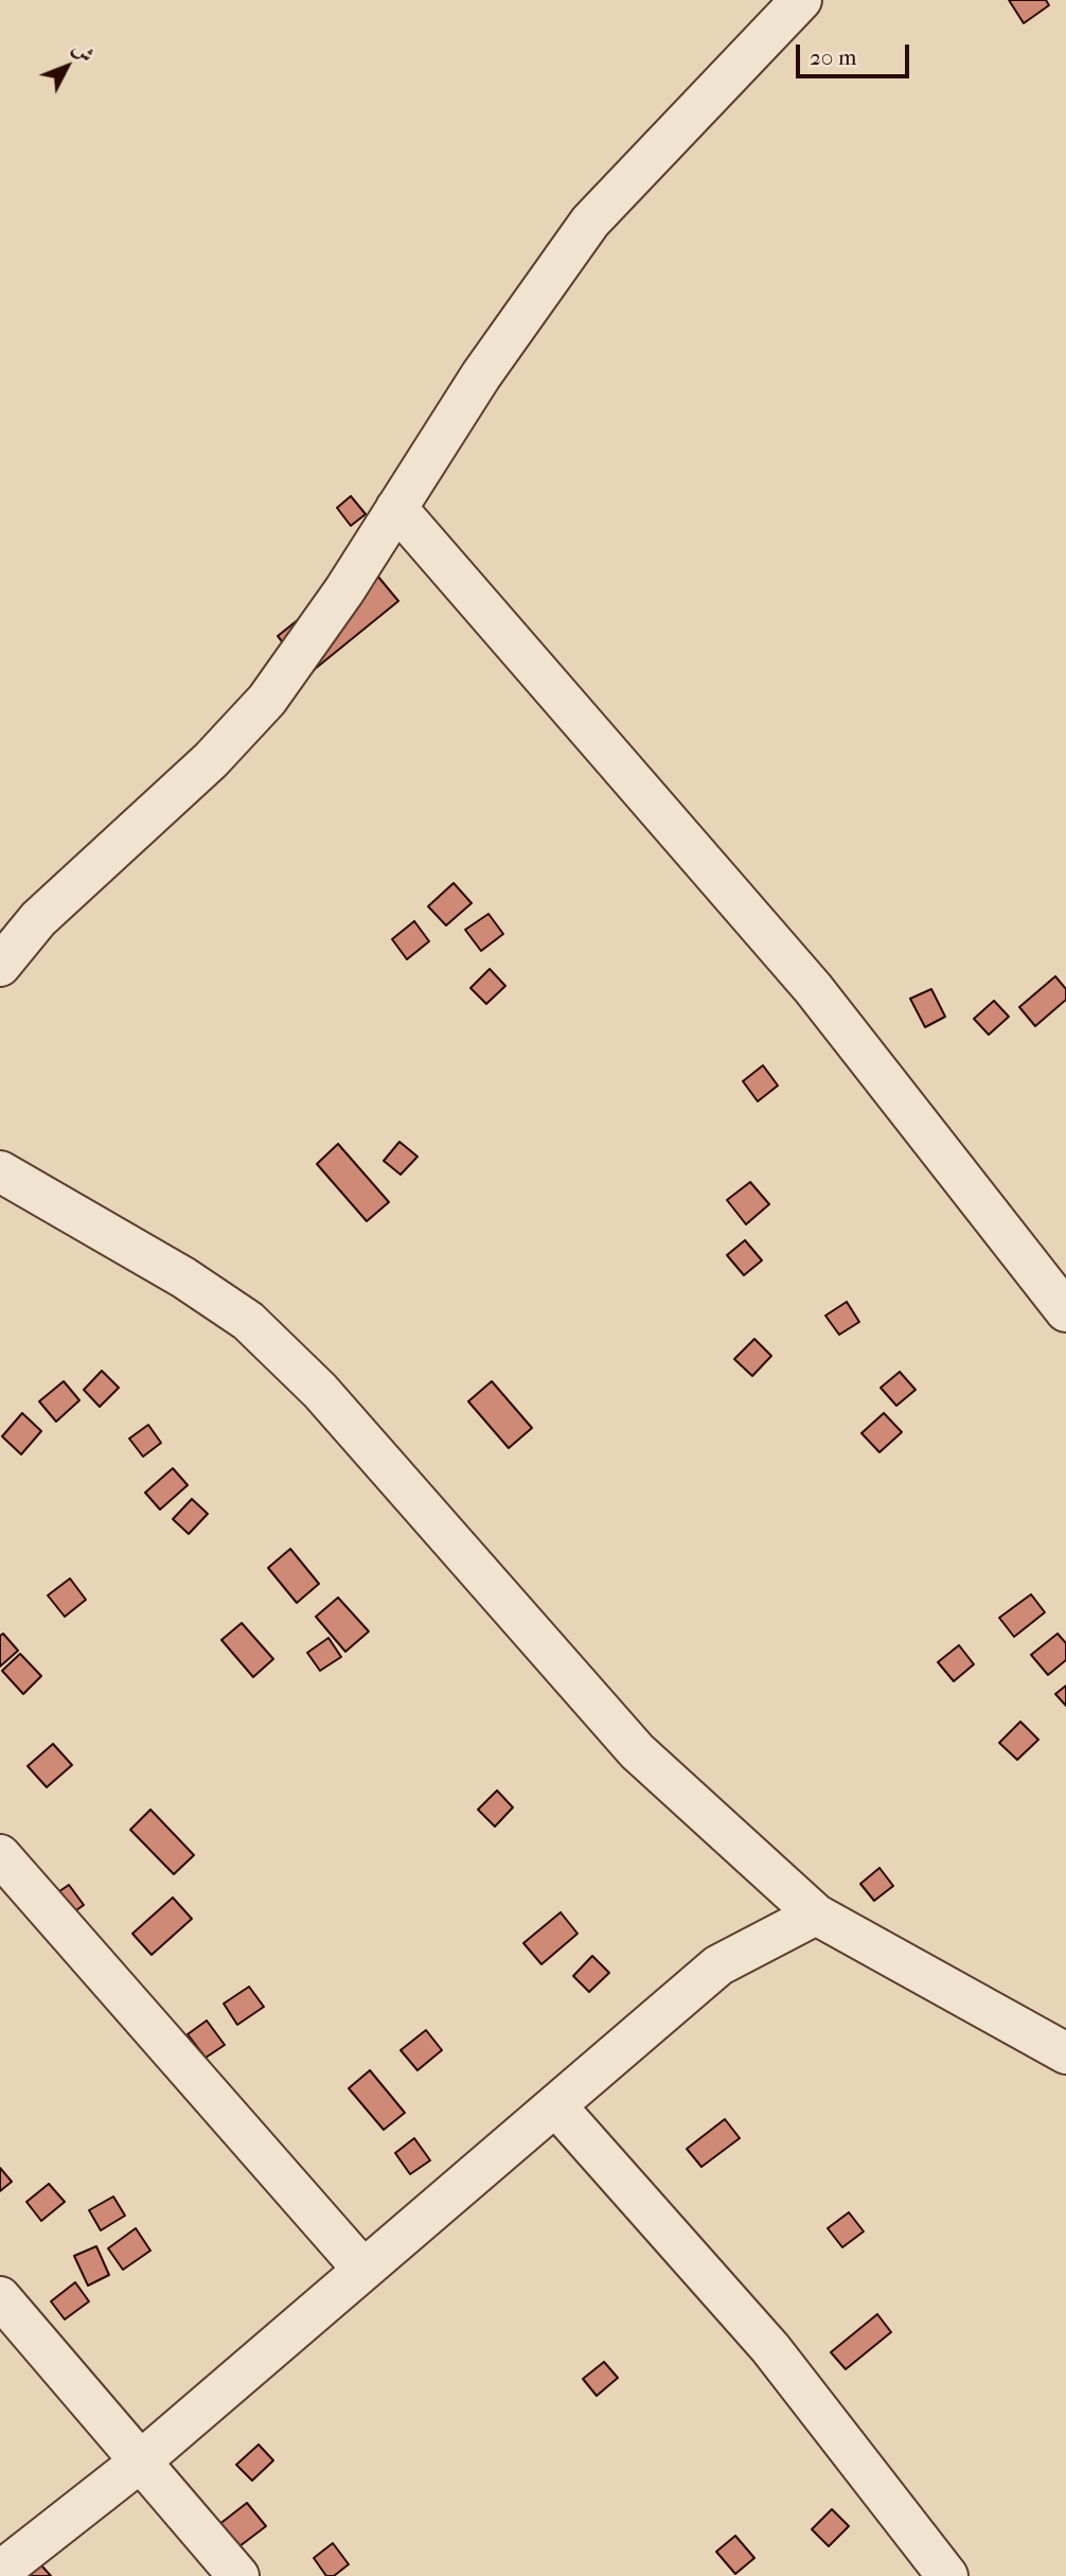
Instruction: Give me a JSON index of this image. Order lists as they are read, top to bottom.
{
  "scale_bar": "20 m",
  "north": "top right"
}
